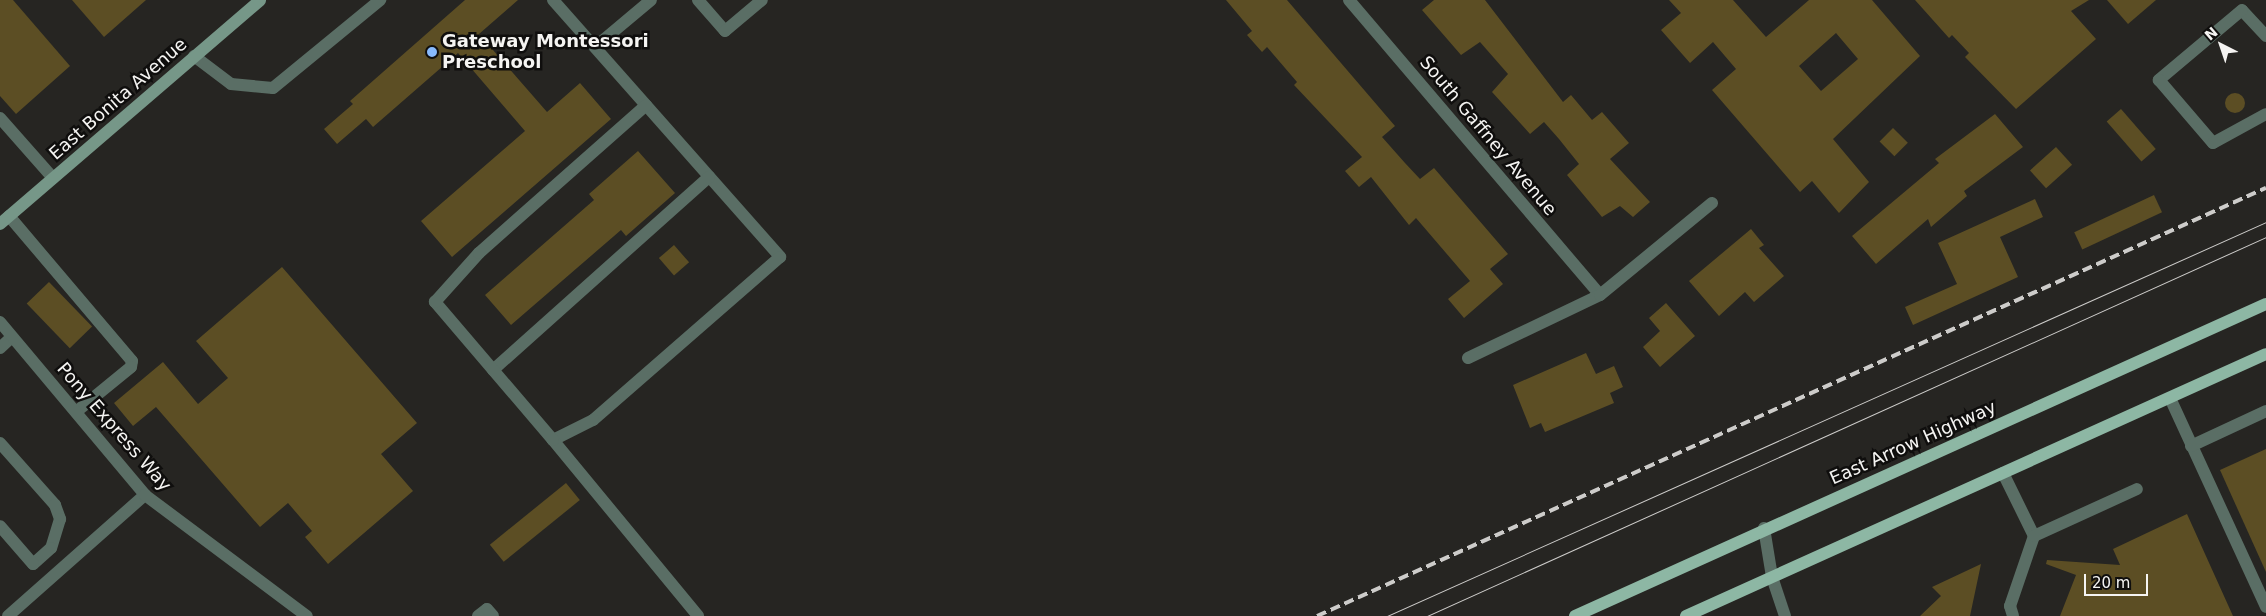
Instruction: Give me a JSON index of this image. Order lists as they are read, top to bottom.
{
  "streets": {
    "main road": ["East Bonita Avenue", "East Arrow Highway"],
    "street": ["South Gaffney Avenue", "Pony Express Way"]
  },
  "places": ["Gateway Montessori Preschool"],
  "scale_bar": "20 m",
  "north": "top left"
}
